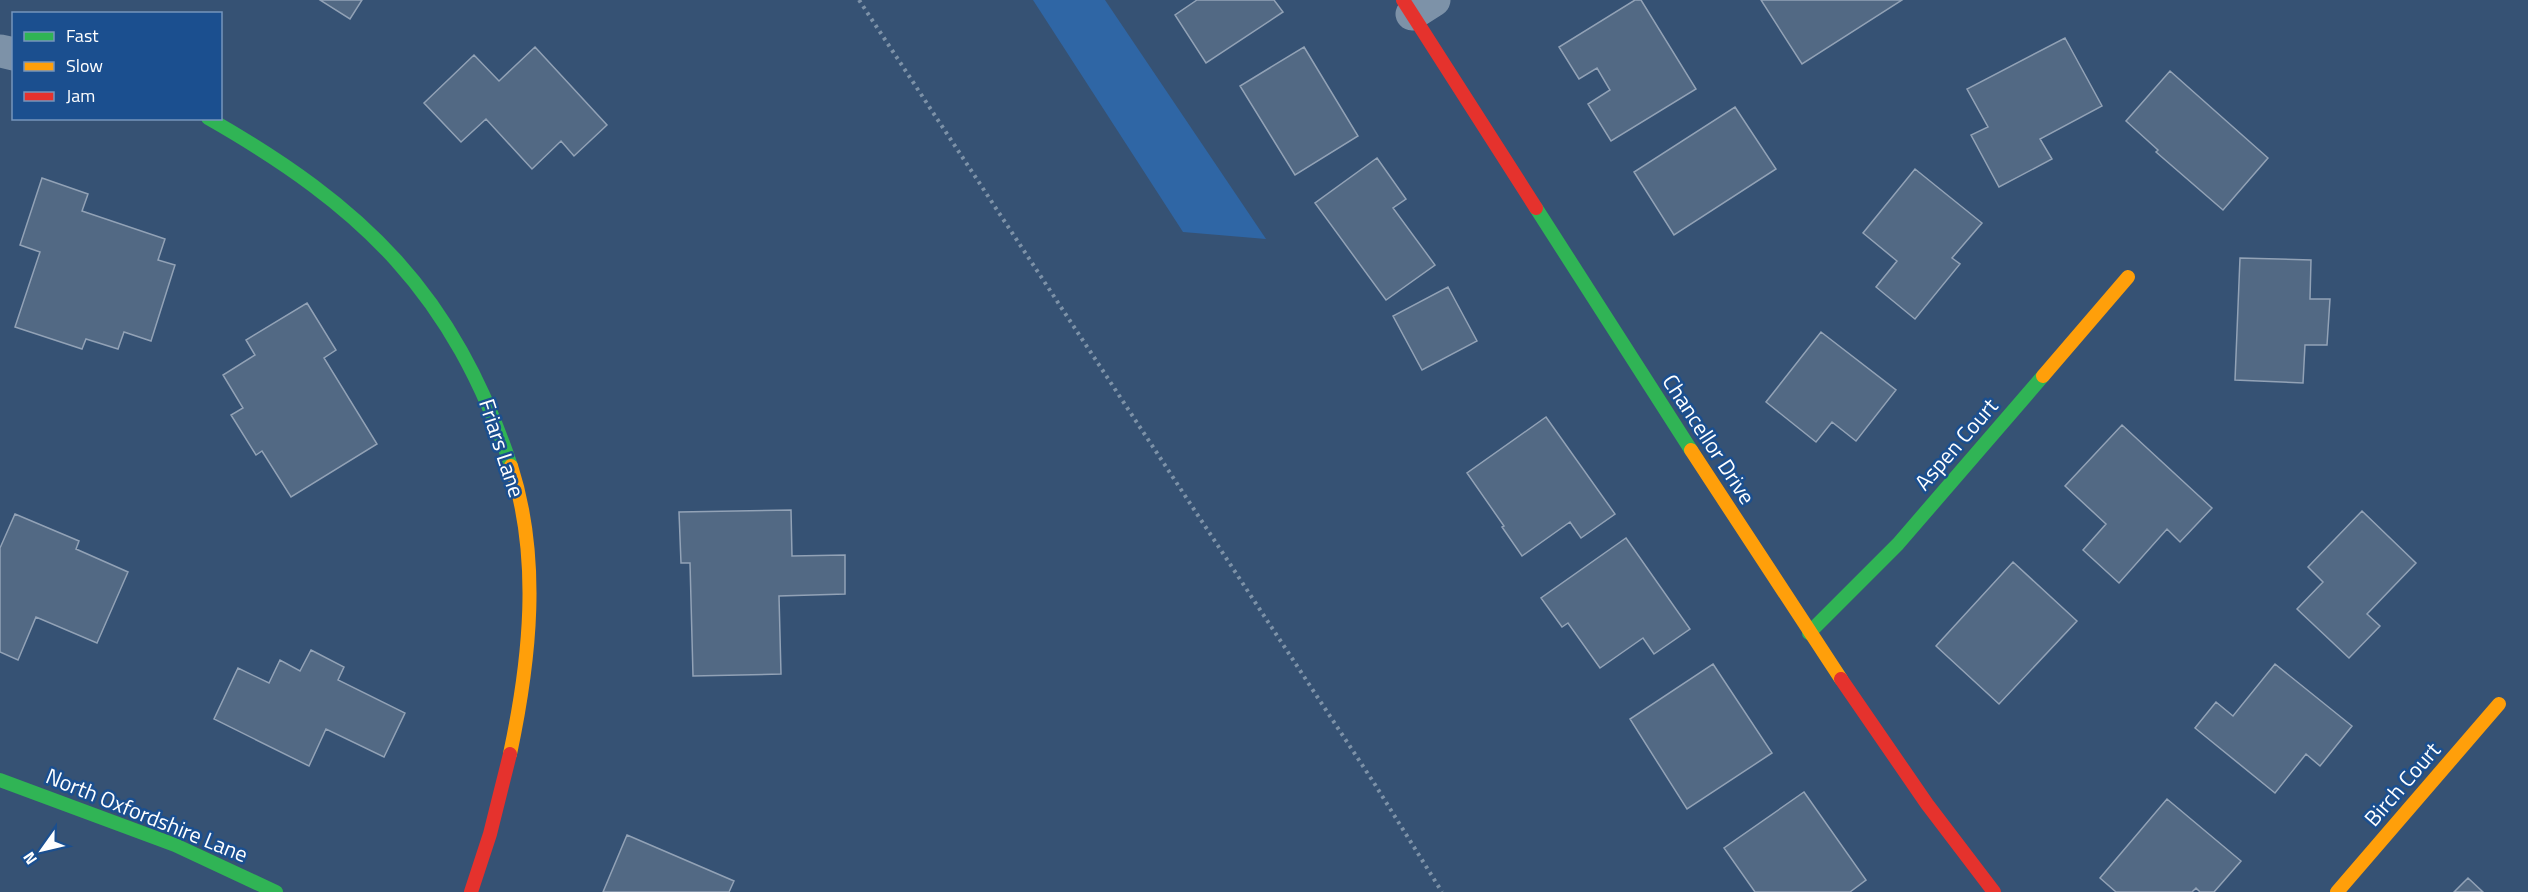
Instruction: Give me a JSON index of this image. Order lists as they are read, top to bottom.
{
  "streets": {
    "street": [
      "Chancellor Drive",
      "Aspen Court",
      "Friars Lane",
      "Birch Court",
      "North Oxfordshire Lane"
    ]
  },
  "crossings": [
    ["Chancellor Drive", "Aspen Court"]
  ],
  "legend": ["Fast", "Slow", "Jam"],
  "north": "bottom left"
}
